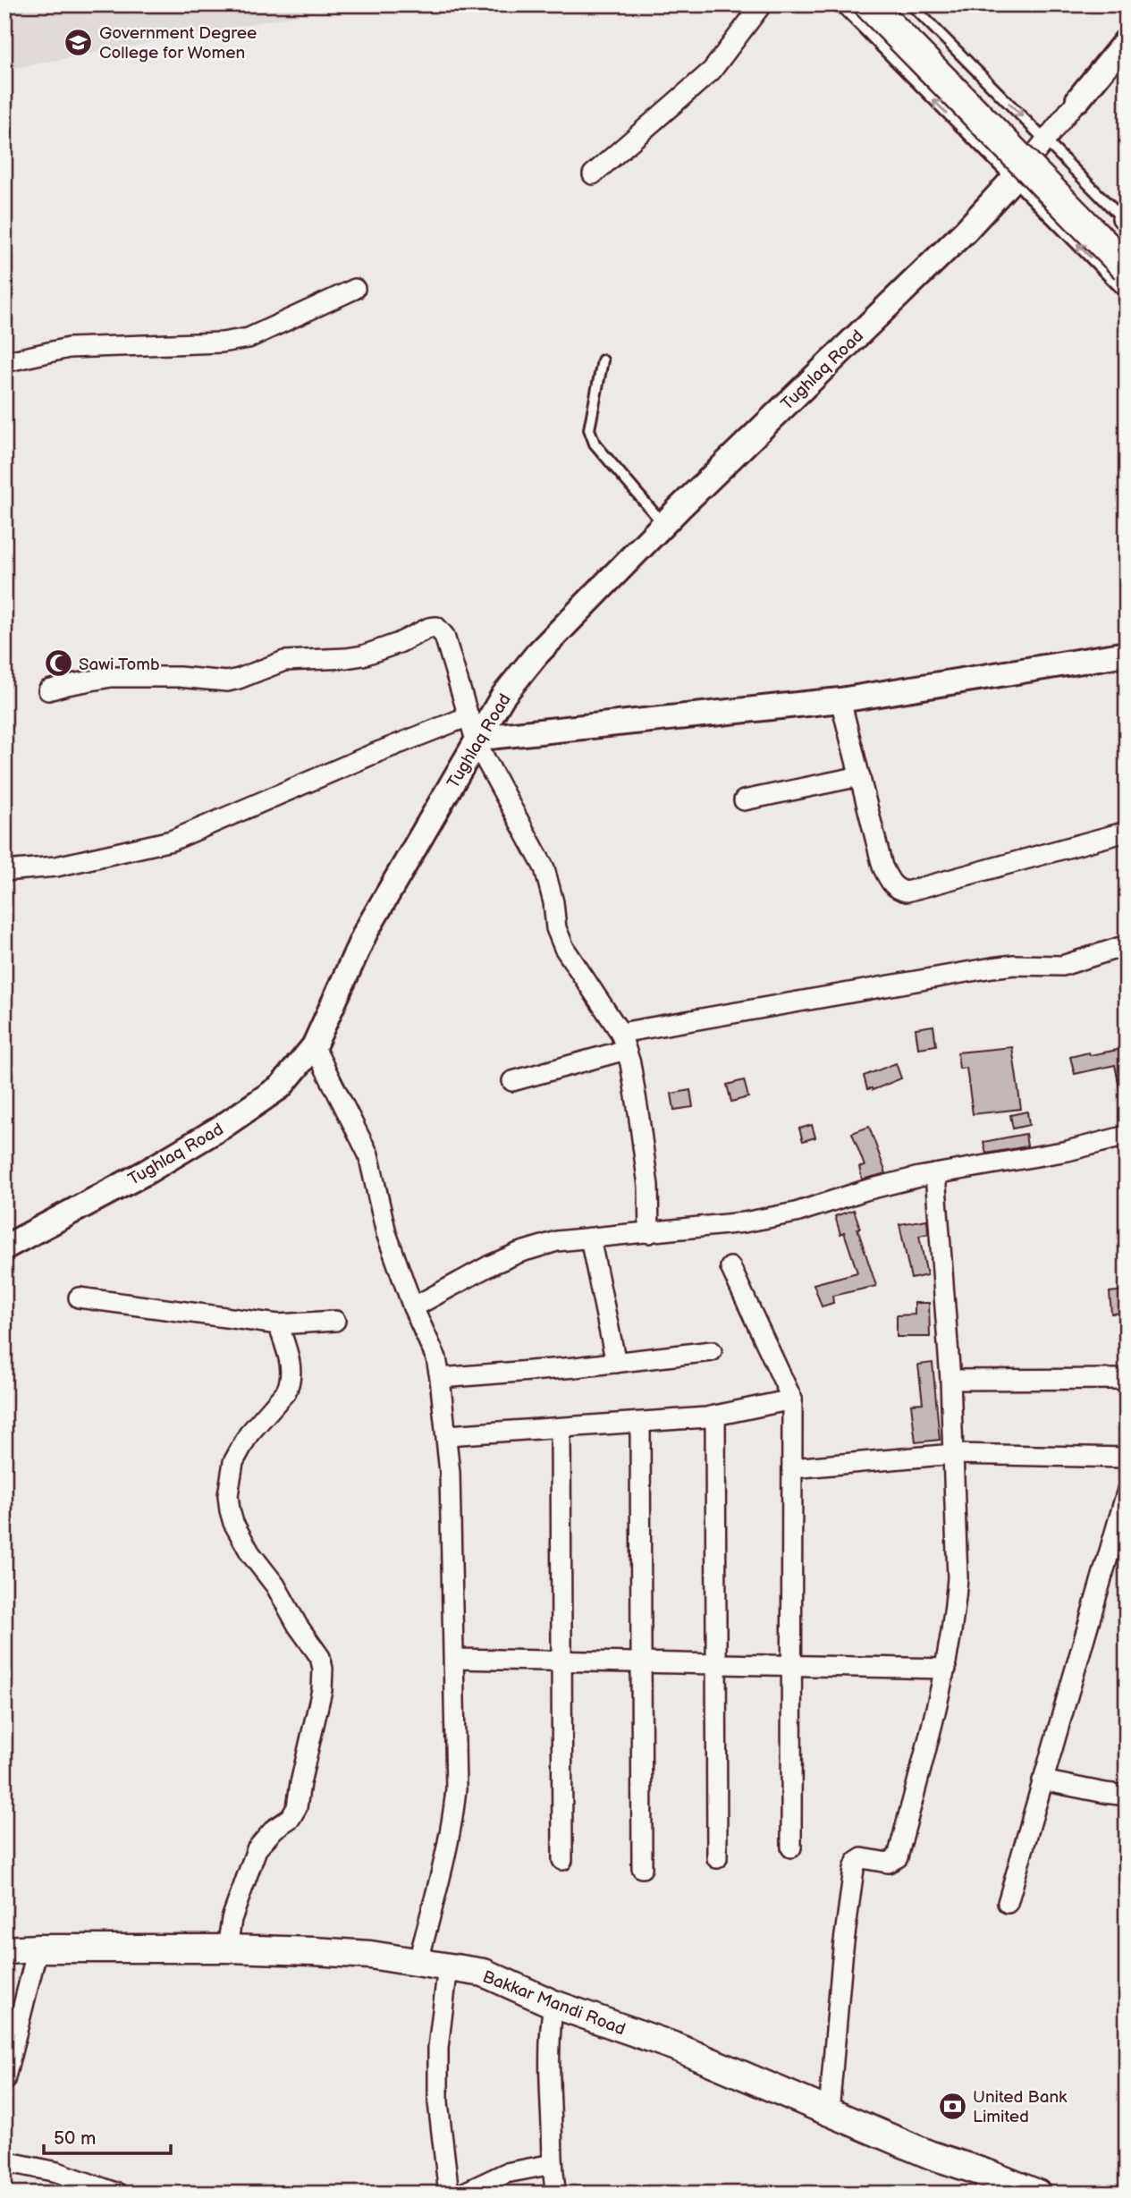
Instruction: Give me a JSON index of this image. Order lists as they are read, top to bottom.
{
  "streets": {
    "main road": ["Bakkar Mandi Road"],
    "street": ["Tughlaq Road"]
  },
  "places": {
    "school or university": ["Government Degree College for Women"],
    "mosque": ["Sawi Tomb"],
    "bank": ["United Bank Limited"]
  },
  "scale_bar": "50 m"
}
